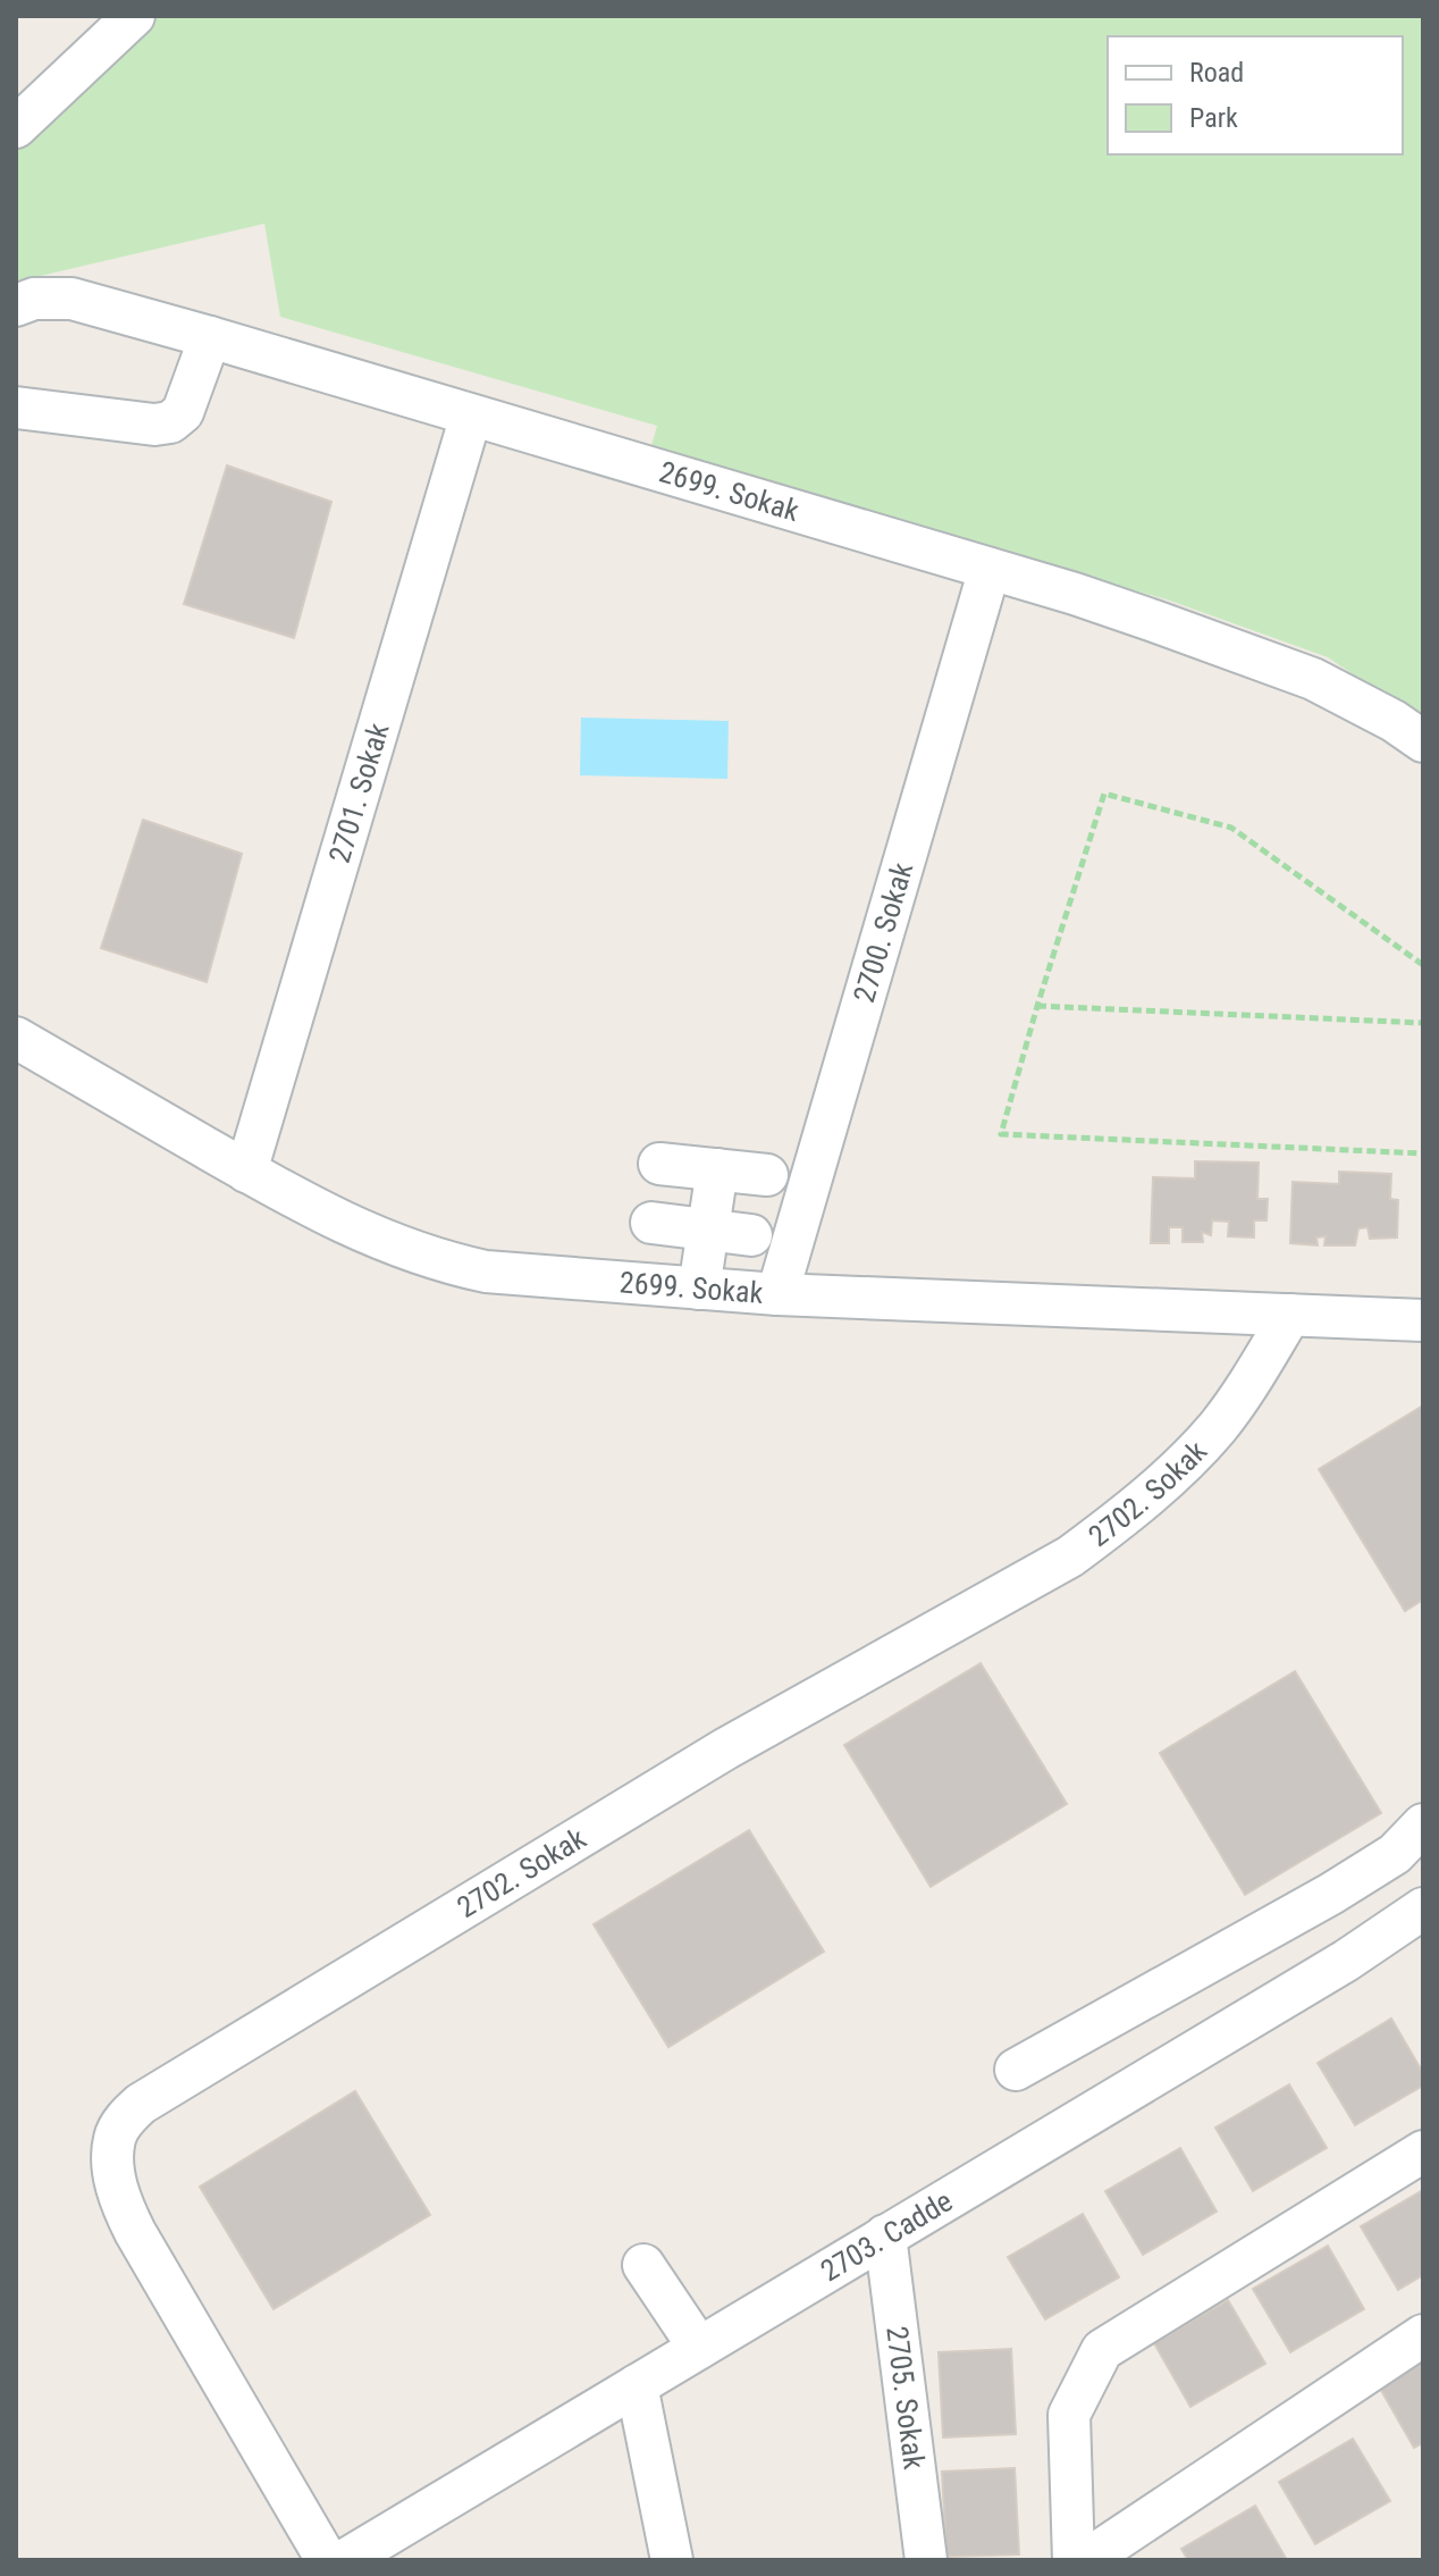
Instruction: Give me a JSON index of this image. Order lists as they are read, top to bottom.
{
  "streets": {
    "street": [
      "2699. Sokak",
      "2701. Sokak",
      "2700. Sokak",
      "2702. Sokak",
      "2703. Cadde",
      "2705. Sokak"
    ]
  },
  "crossings": [
    ["2699. Sokak", "2701. Sokak"],
    ["2699. Sokak", "2700. Sokak"],
    ["2699. Sokak", "2702. Sokak"],
    ["2703. Cadde", "2705. Sokak"]
  ],
  "legend": ["Road", "Park"]
}
